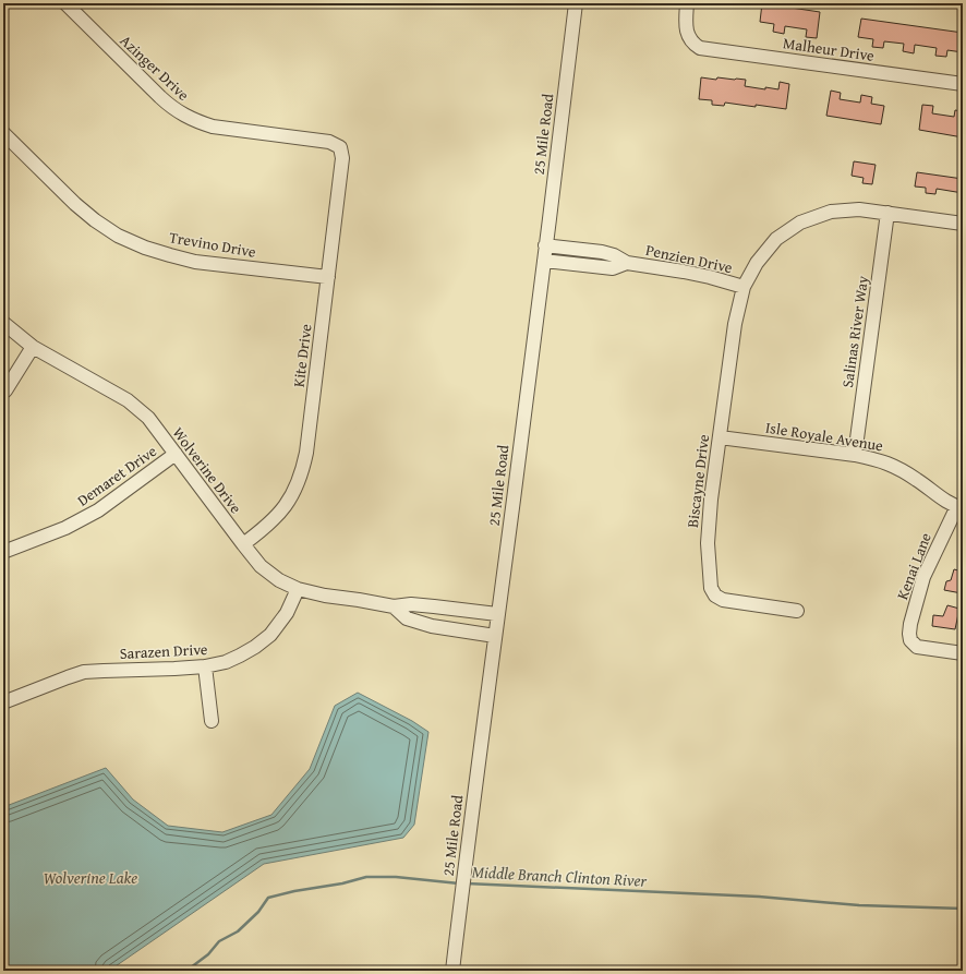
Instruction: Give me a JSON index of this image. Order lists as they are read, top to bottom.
{
  "streets": {
    "street": [
      "Malheur Drive",
      "Azinger Drive",
      "25 Mile Road",
      "Trevino Drive",
      "Penzien Drive",
      "Salinas River Way",
      "Kite Drive",
      "Isle Royale Avenue",
      "Wolverine Drive",
      "Demaret Drive",
      "Biscayne Drive",
      "Kenai Lane",
      "Sarazen Drive"
    ]
  },
  "crossings": [
    ["Azinger Drive", "Kite Drive"],
    ["25 Mile Road", "Penzien Drive"],
    ["25 Mile Road", "Wolverine Drive"],
    ["Trevino Drive", "Kite Drive"],
    ["Penzien Drive", "Biscayne Drive"],
    ["Salinas River Way", "Isle Royale Avenue"],
    ["Salinas River Way", "Biscayne Drive"],
    ["Kite Drive", "Wolverine Drive"],
    ["Isle Royale Avenue", "Biscayne Drive"],
    ["Isle Royale Avenue", "Kenai Lane"],
    ["Wolverine Drive", "Demaret Drive"],
    ["Wolverine Drive", "Sarazen Drive"]
  ],
  "water": ["Middle Branch Clinton River", "Wolverine Lake"]
}
